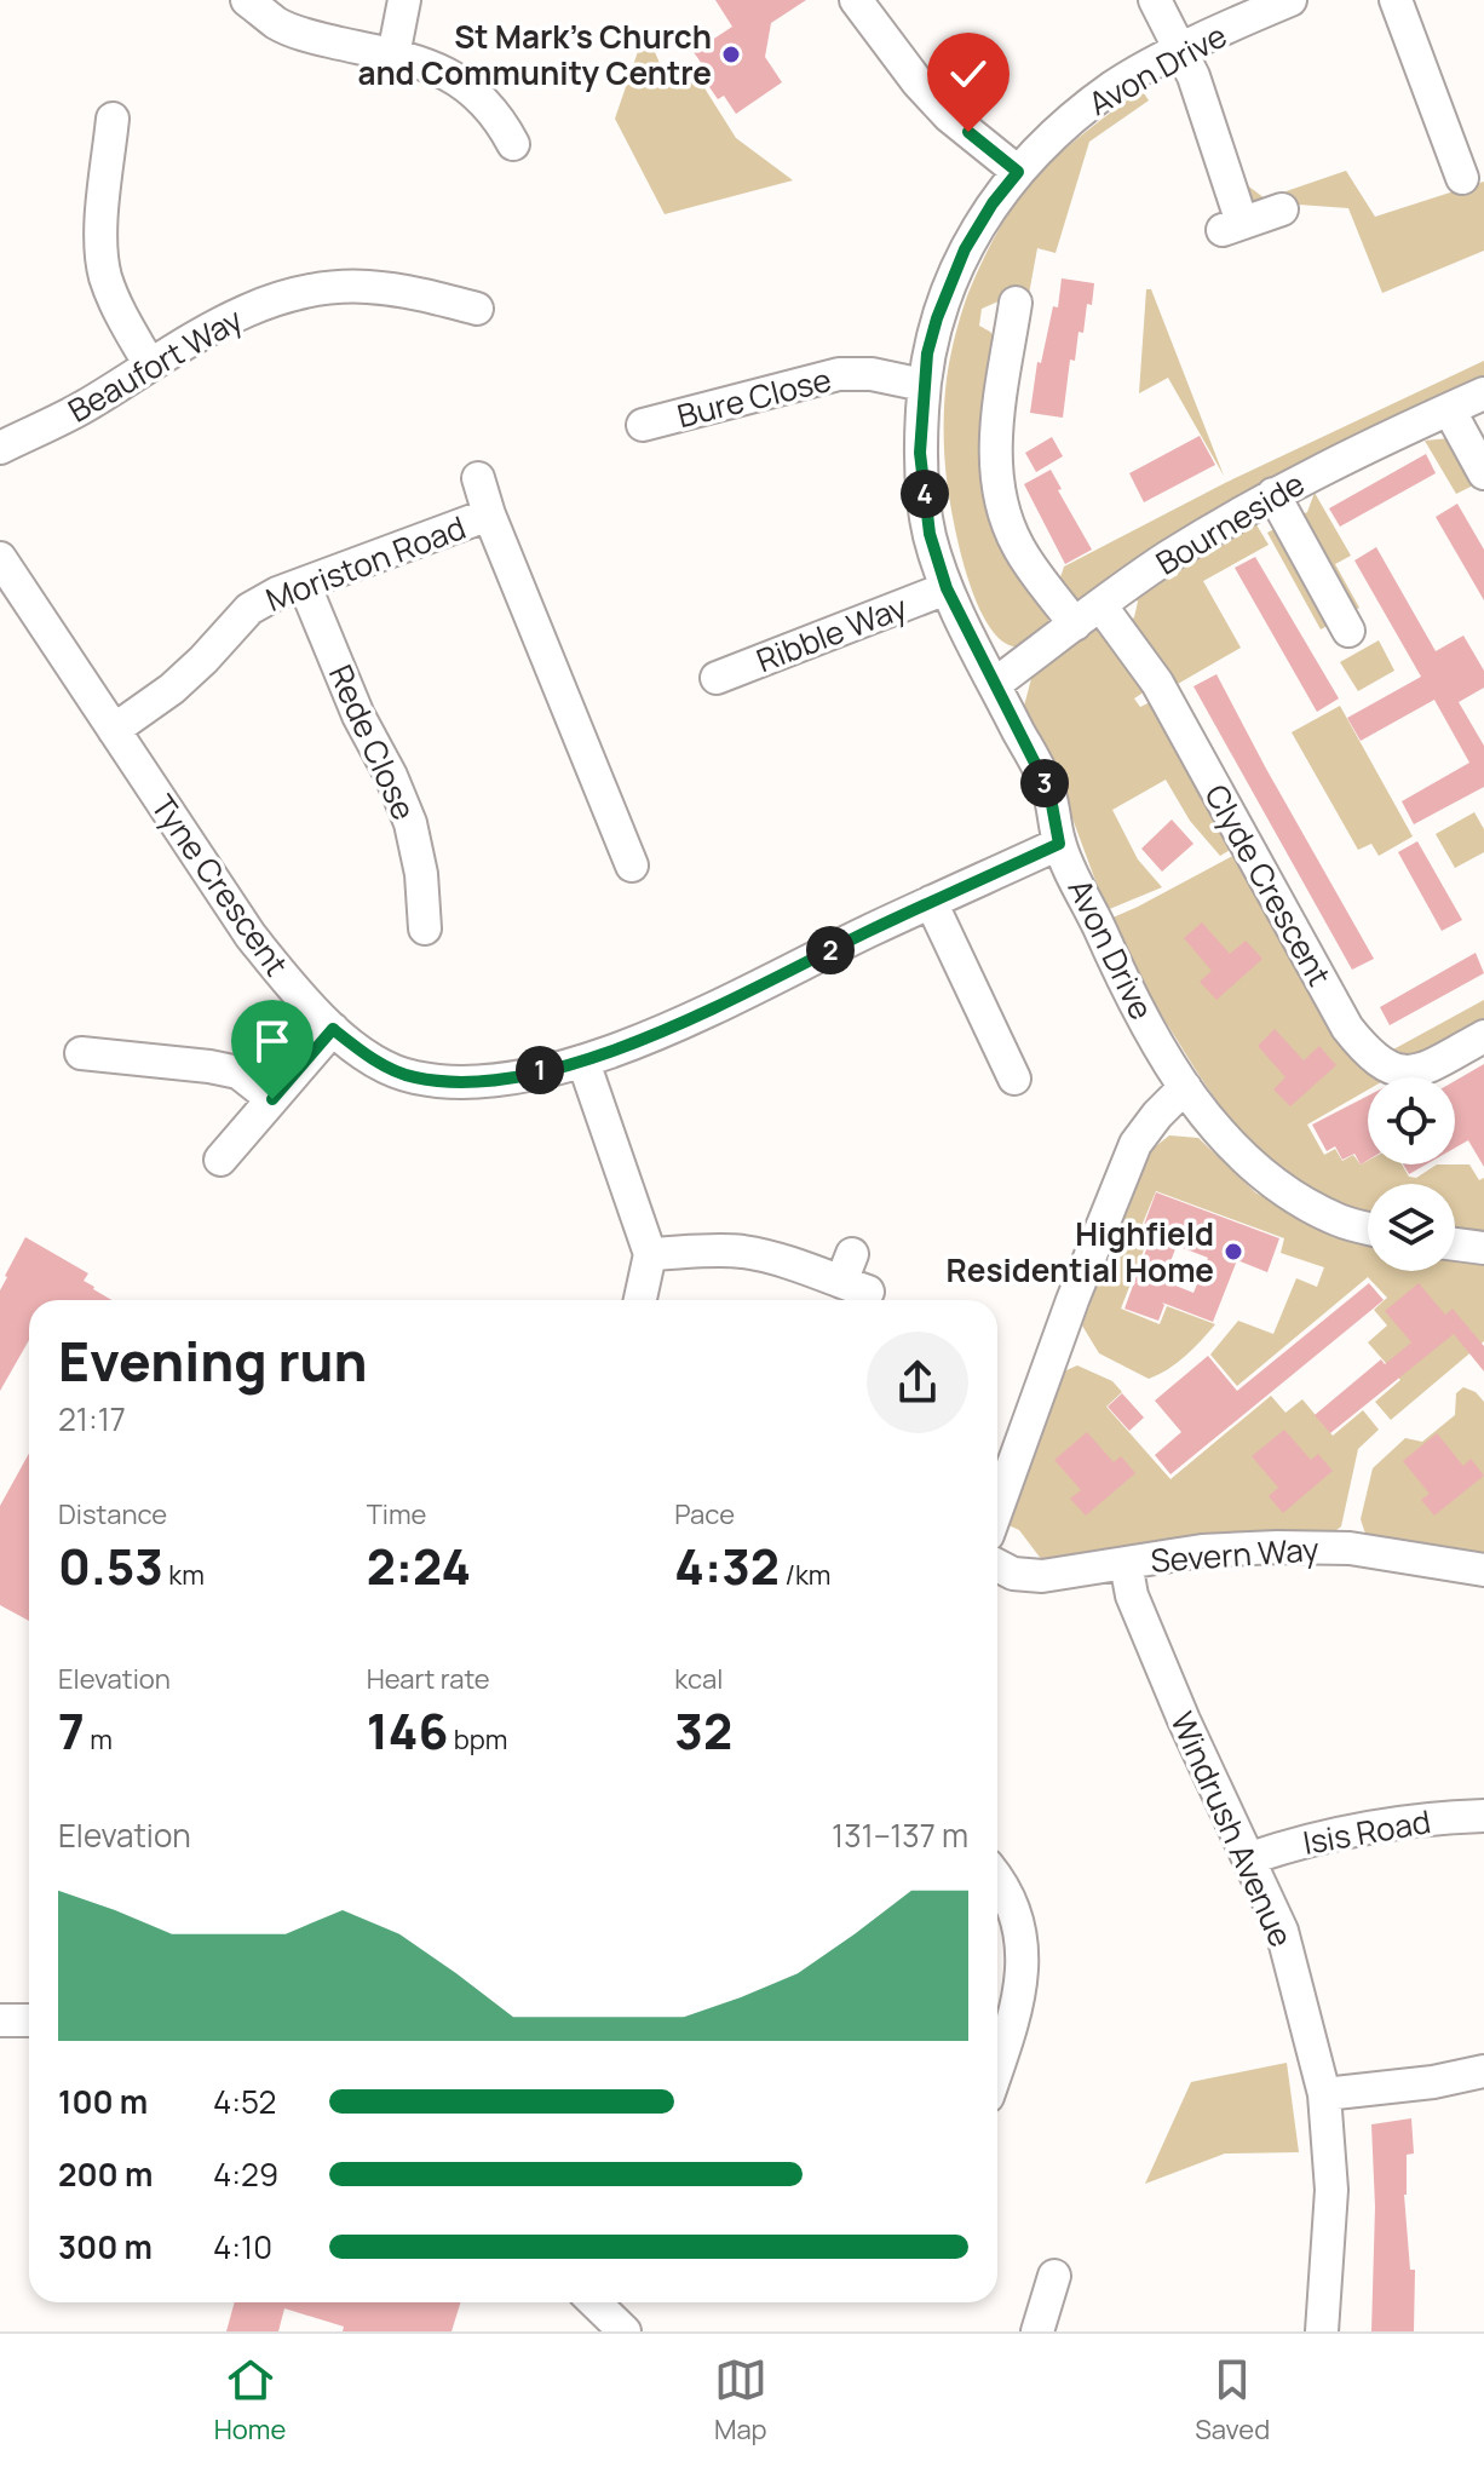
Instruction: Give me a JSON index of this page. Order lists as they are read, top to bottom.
{
  "streets": {
    "street": [
      "Avon Drive",
      "Beaufort Way",
      "Bure Close",
      "Bourneside",
      "Moriston Road",
      "Ribble Way",
      "Rede Close",
      "Tyne Crescent",
      "Clyde Crescent",
      "Severn Way",
      "Windrush Avenue",
      "Isis Road"
    ]
  },
  "crossings": [
    ["Avon Drive", "Bure Close"],
    ["Avon Drive", "Bourneside"],
    ["Avon Drive", "Ribble Way"],
    ["Avon Drive", "Tyne Crescent"],
    ["Bourneside", "Clyde Crescent"],
    ["Moriston Road", "Rede Close"],
    ["Moriston Road", "Tyne Crescent"],
    ["Severn Way", "Windrush Avenue"],
    ["Windrush Avenue", "Isis Road"]
  ],
  "places": ["St Mark's Church and Community Centre", "Highfield Residential Home"],
  "page": {
    "pins": [
      "4",
      "3",
      "2",
      "1"
    ],
    "heading": ["Evening run", "21:17"],
    "stats": [
      ["Distance", "0.53 km"],
      ["Time", "2:24"],
      ["Pace", "4:32 /km"],
      ["Elevation", "7 m"],
      ["Heart rate", "146 bpm"],
      ["kcal", "32"]
    ],
    "chart": ["Elevation", "131–137 m"],
    "list": [
      {
        "name": "100 m",
        "note": "4:52"
      },
      {
        "name": "200 m",
        "note": "4:29"
      },
      {
        "name": "300 m",
        "note": "4:10"
      }
    ],
    "tabs": ["Home", "Map", "Saved"]
  }
}
